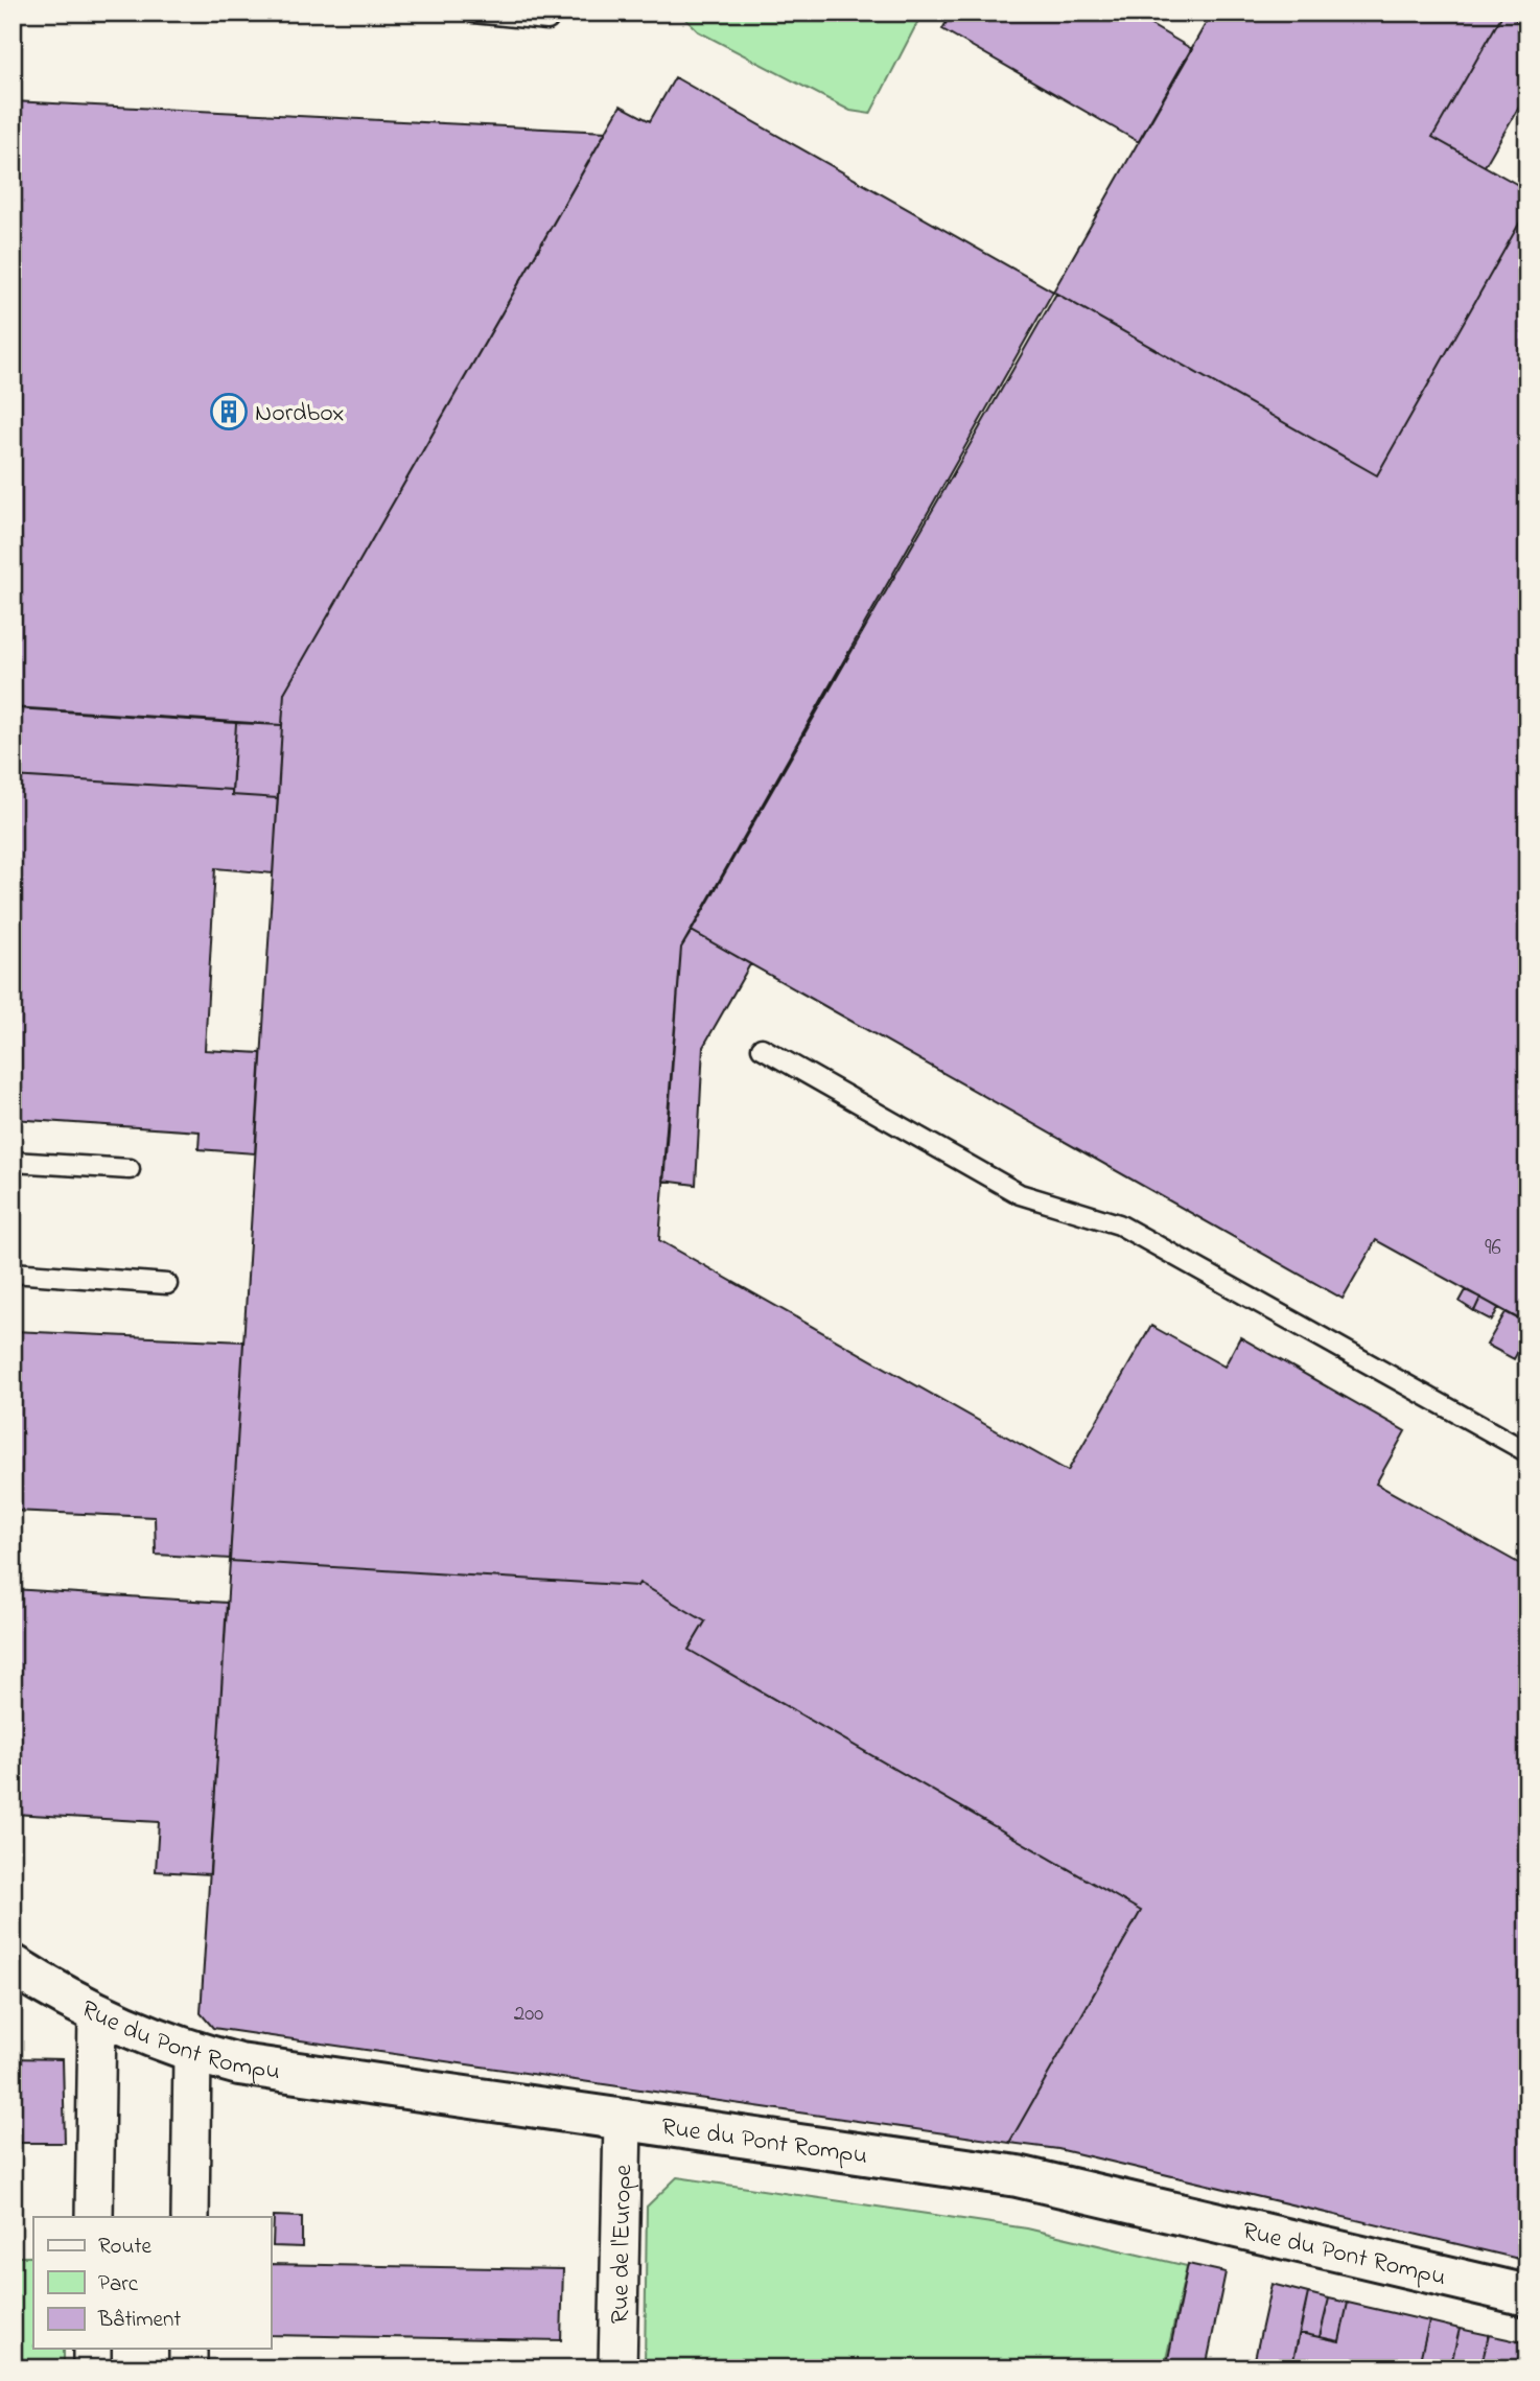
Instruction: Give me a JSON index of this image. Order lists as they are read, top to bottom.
{
  "streets": {
    "street": ["Rue du Pont Rompu", "Rue de l'Europe"]
  },
  "crossings": [
    ["Rue du Pont Rompu", "Rue de l'Europe"]
  ],
  "places": {
    "building": ["Nordbox"]
  },
  "house_numbers": ["96", "200"],
  "legend": ["Route", "Parc", "Bâtiment"]
}
